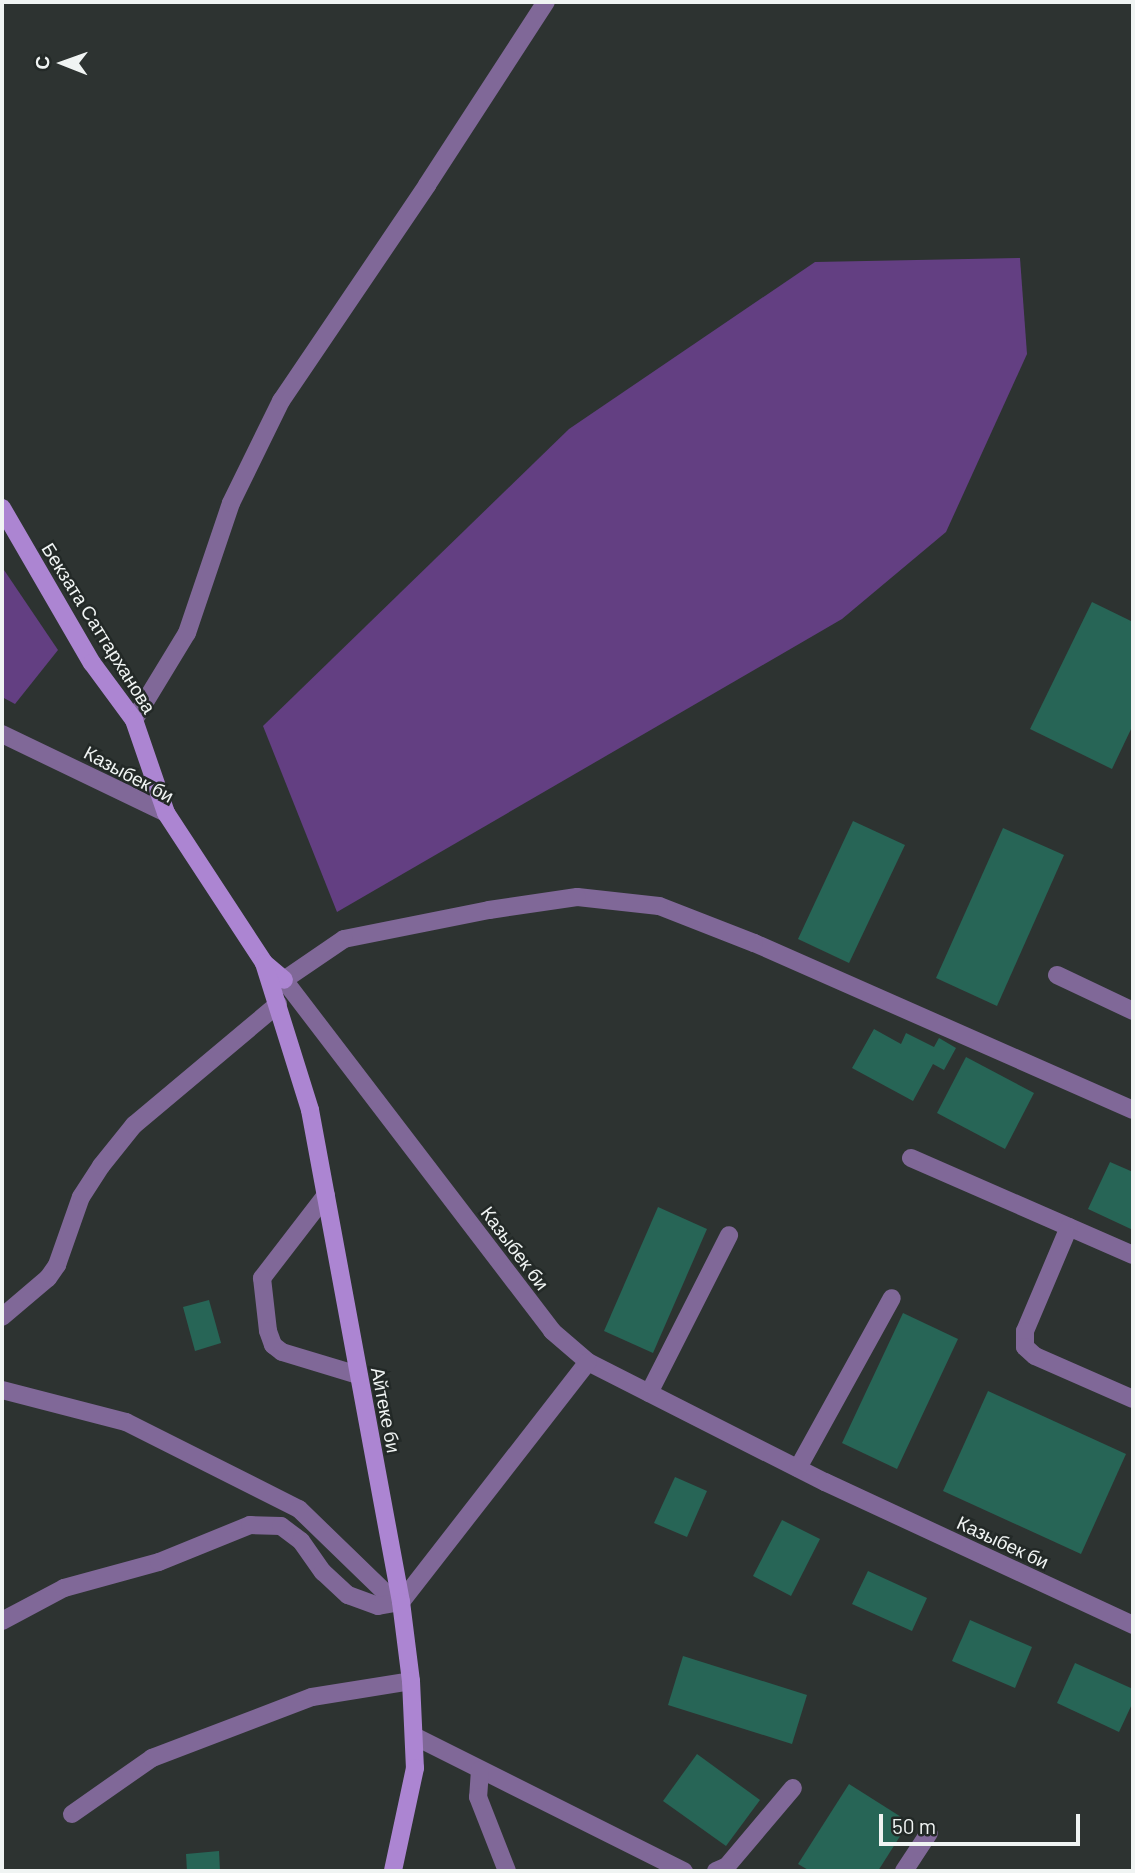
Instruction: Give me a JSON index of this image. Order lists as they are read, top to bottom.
{
  "streets": {
    "street": ["Бекзата Саттарханова", "Казыбек би", "Айтеке би"]
  },
  "crossings": [
    ["Бекзата Саттарханова", "Казыбек би"],
    ["Казыбек би", "Айтеке би"]
  ],
  "scale_bar": "50 m",
  "north": "left"
}
